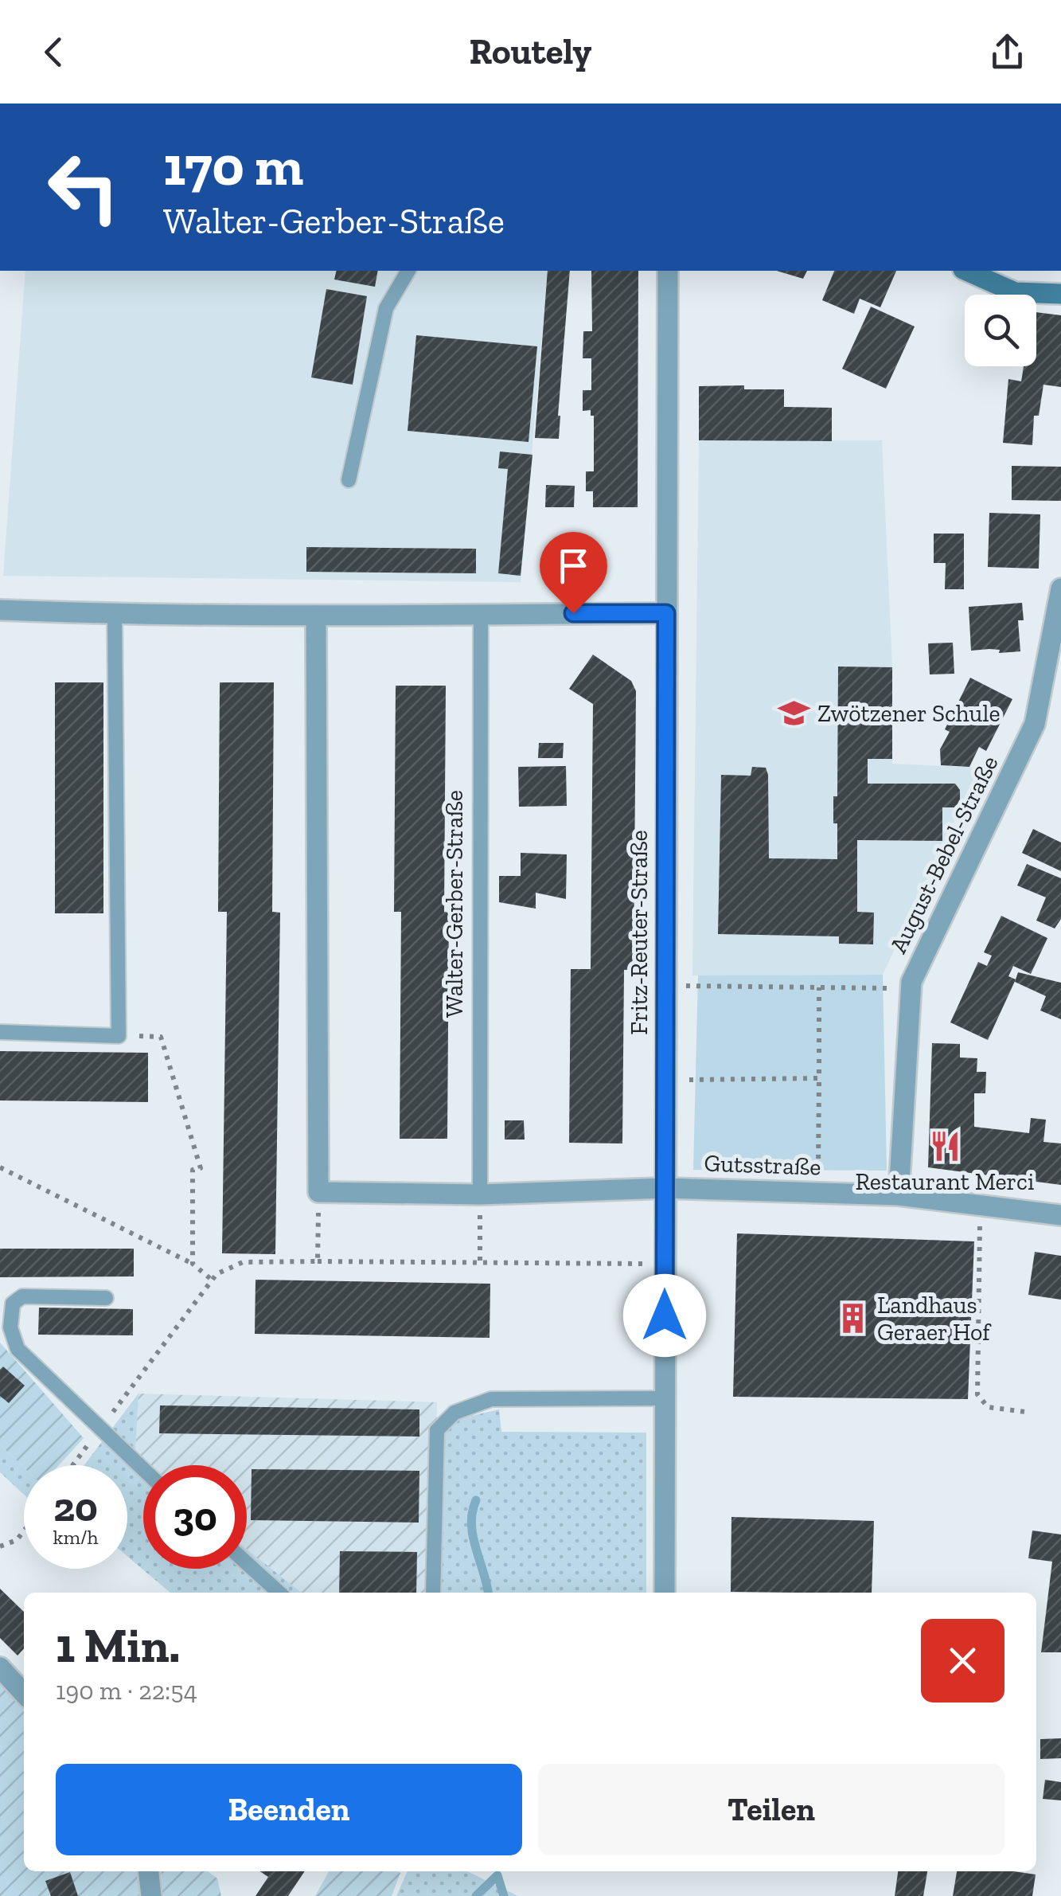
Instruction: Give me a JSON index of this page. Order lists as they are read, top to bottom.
{
  "streets": {
    "street": ["August-Bebel-Straße", "Fritz-Reuter-Straße", "Gutsstraße"],
    "lane": ["Walter-Gerber-Straße"]
  },
  "crossings": [
    ["August-Bebel-Straße", "Gutsstraße"],
    ["Walter-Gerber-Straße", "Gutsstraße"],
    ["Fritz-Reuter-Straße", "Gutsstraße"]
  ],
  "places": {
    "school or university": ["Zwötzener Schule"],
    "restaurant": ["Restaurant Merci"],
    "building": ["Landhaus Geraer Hof"]
  },
  "page": {
    "header": "Routely",
    "turn": ["170 m", "Walter-Gerber-Straße"],
    "speed": "20 km/h",
    "limit": "30",
    "heading": ["1 Min.", "190 m · 22:54"],
    "buttons": ["Beenden", "Teilen"]
  }
}
